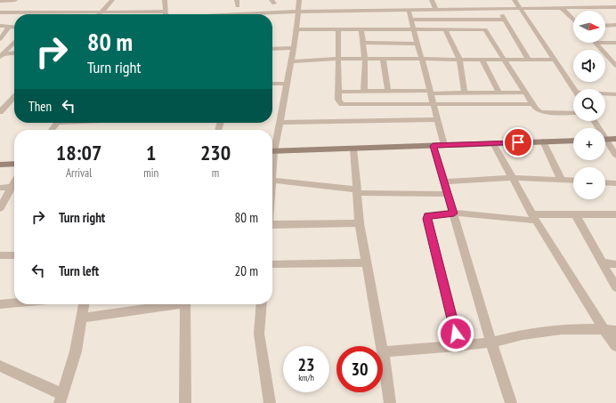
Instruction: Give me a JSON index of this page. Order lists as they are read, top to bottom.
{
  "north": "right",
  "page": {
    "map_buttons": ["+", "−"],
    "turn": ["80 m", "Turn right"],
    "then": "Then",
    "eta": [
      "18:07",
      "Arrival",
      "1",
      "min",
      "230",
      "m"
    ],
    "list": [
      {
        "name": "Turn right",
        "value": "80 m"
      },
      {
        "name": "Turn left",
        "value": "20 m"
      }
    ],
    "speed": "23 km/h",
    "limit": "30"
  }
}
